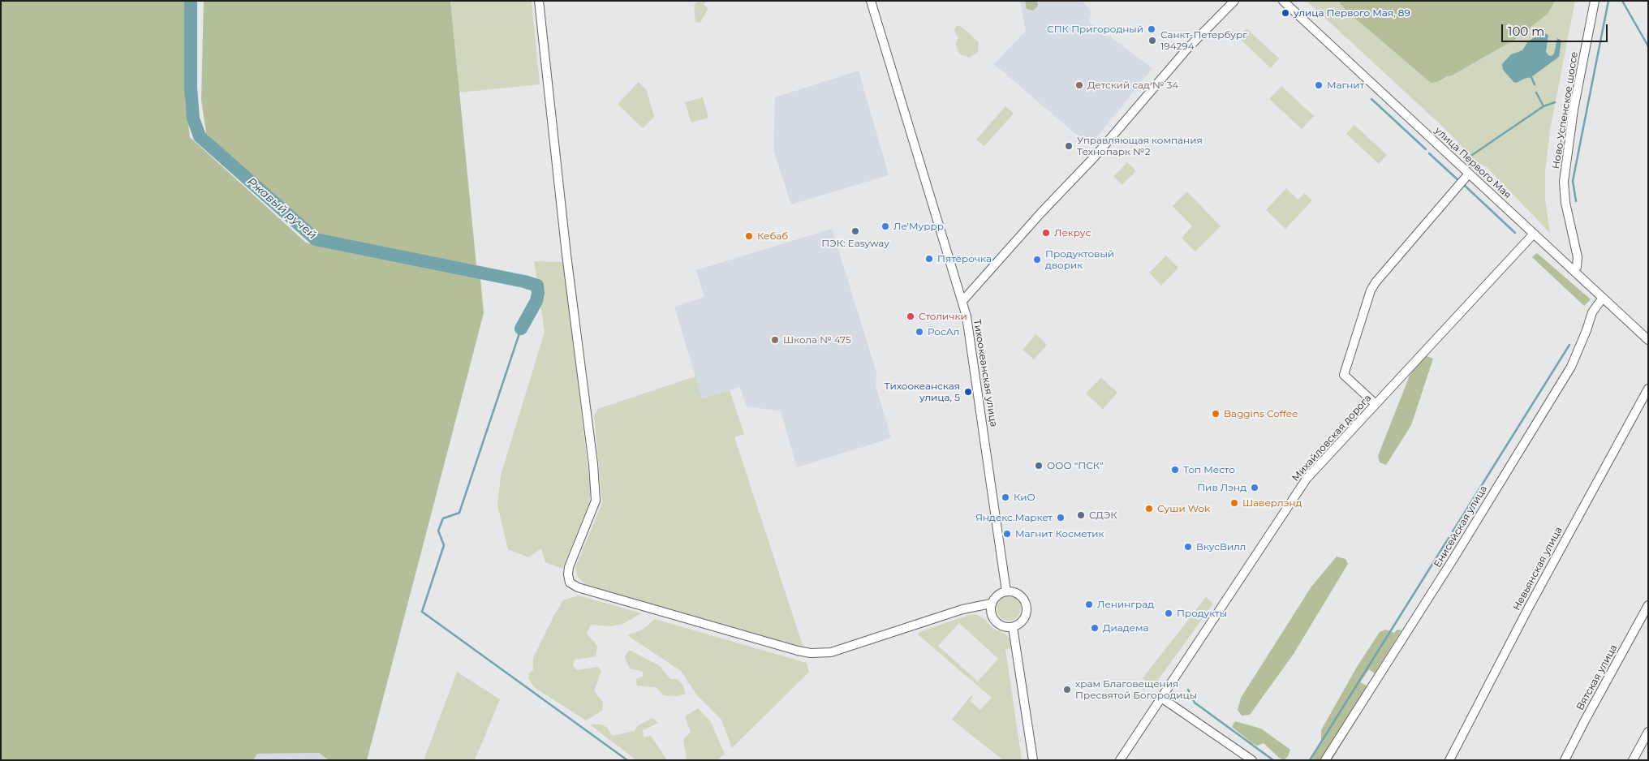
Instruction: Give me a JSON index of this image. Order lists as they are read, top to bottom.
{
  "streets": {
    "street": [
      "Ново-Успенское шоссе",
      "улица Первого Мая",
      "Тихоокеанская улица",
      "Михайловская дорога",
      "Енисейская улица",
      "Невьянская улица",
      "Вятская улица"
    ]
  },
  "crossings": [
    ["Ново-Успенское шоссе", "улица Первого Мая"],
    ["улица Первого Мая", "Михайловская дорога"],
    ["улица Первого Мая", "Енисейская улица"]
  ],
  "water": ["Ржавый ручей"],
  "places": [
    "улица Первого Мая, 89",
    "СПК Пригородный",
    "Санкт-Петербург 194294",
    "Детский сад № 34",
    "Магнит",
    "Управляющая компания Технопарк №2",
    "Ле'Муррр",
    "ПЭК: Easyway",
    "Лекрус",
    "Кебаб",
    "Пятёрочка",
    "Продуктовый дворик",
    "Столички",
    "РосАл",
    "Школа № 475",
    "Тихоокеанская улица, 5",
    "Baggins Coffee",
    "ООО \"ПСК\"",
    "Топ Место",
    "Пив Лэнд",
    "КиО",
    "Шаверлэнд",
    "Суши Wok",
    "СДЭК",
    "Яндекс.Маркет",
    "Магнит Косметик",
    "ВкусВилл",
    "Ленинград",
    "Продукты",
    "Диадема",
    "храм Благовещения Пресвятой Богородицы"
  ],
  "scale_bar": "100 m"
}
